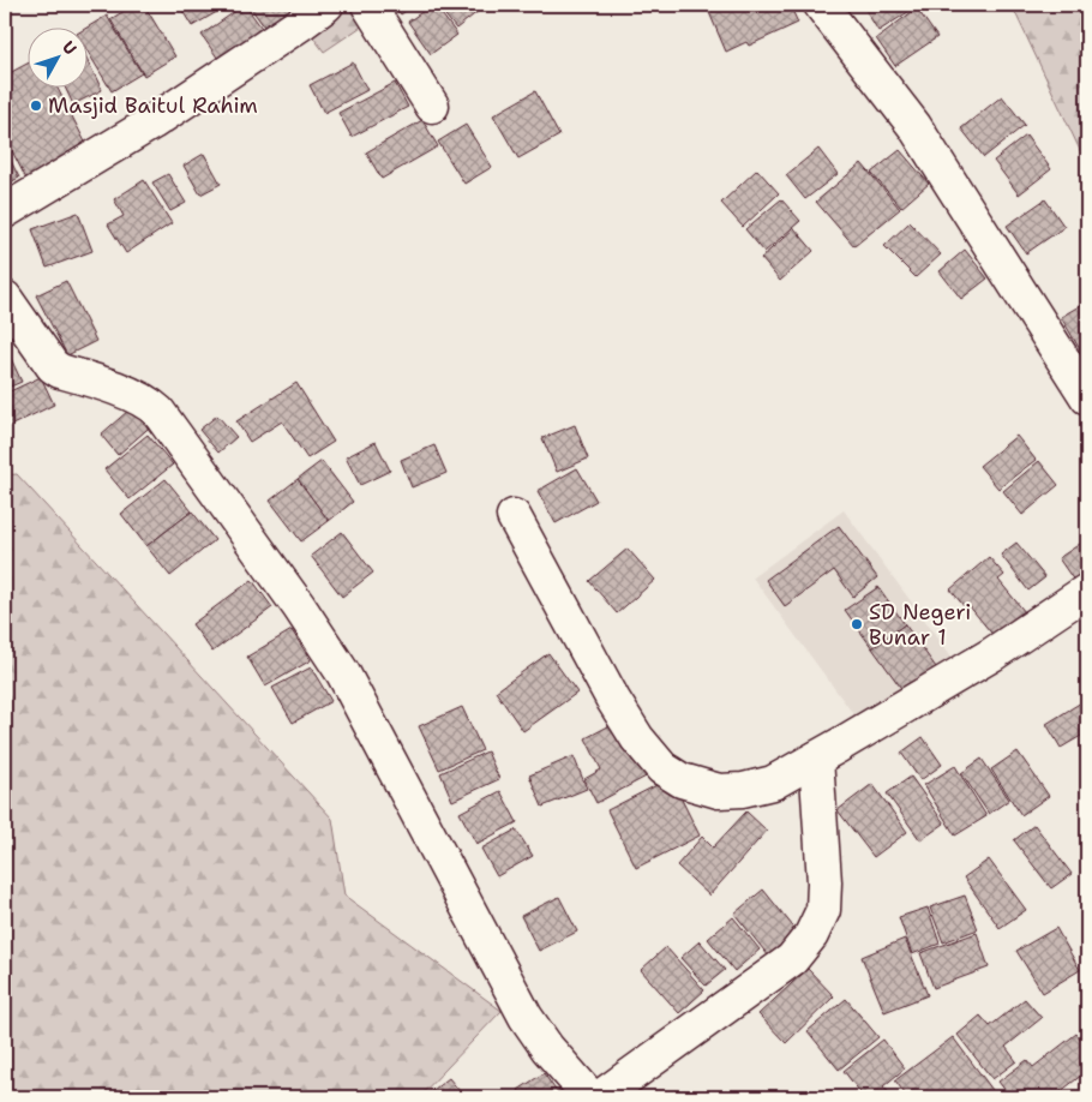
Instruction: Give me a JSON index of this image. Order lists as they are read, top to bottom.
{
  "places": ["Masjid Baitul Rahim", "SD Negeri Bunar 1"],
  "north": "top right"
}
